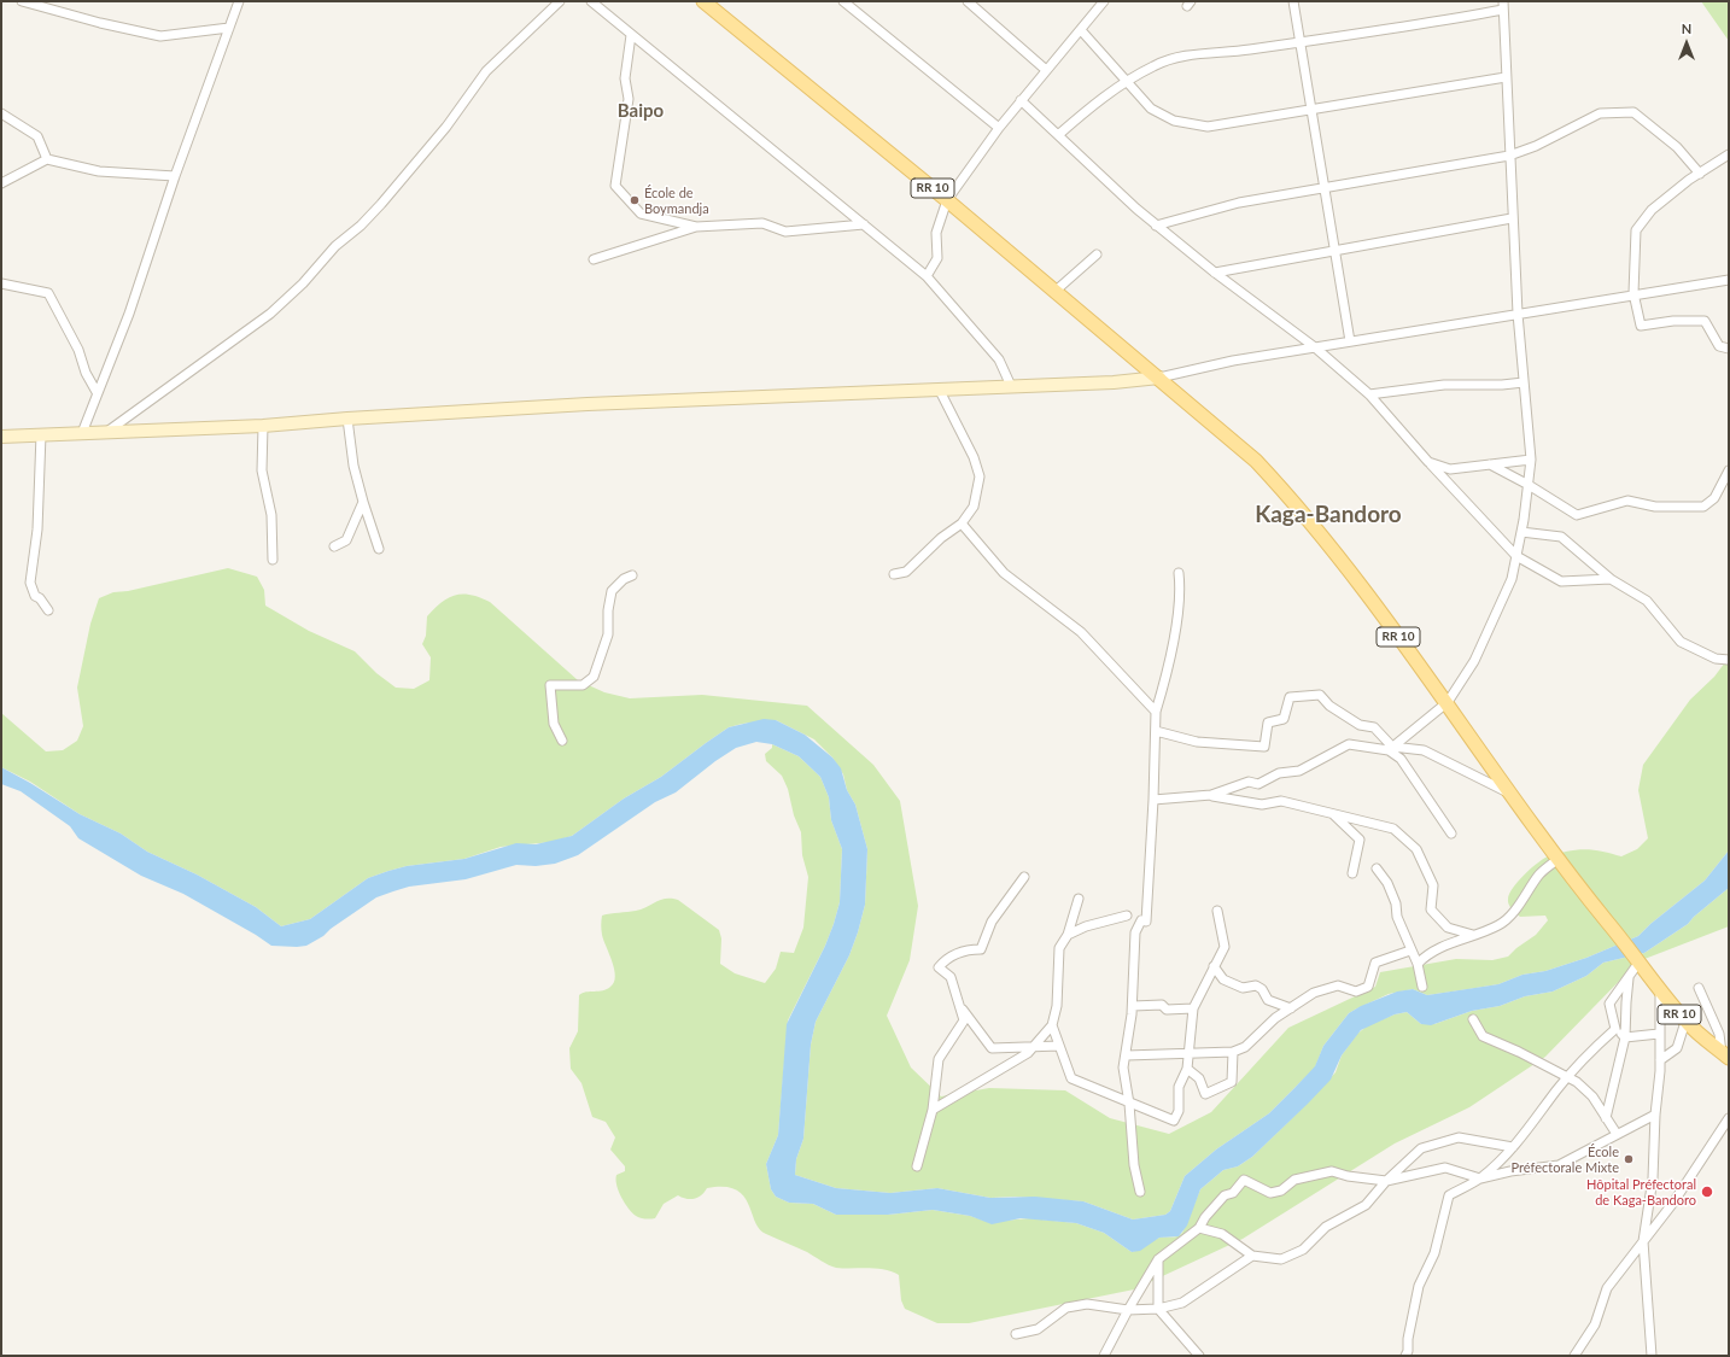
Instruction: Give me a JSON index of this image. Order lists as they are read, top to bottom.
{
  "streets": {
    "main road": ["RR 10"]
  },
  "districts": ["Baipo", "Kaga-Bandoro"],
  "places": ["École de Boymandja", "École Préfectorale Mixte", "Hôpital Préfectoral de Kaga-Bandoro"],
  "north": "top"
}
